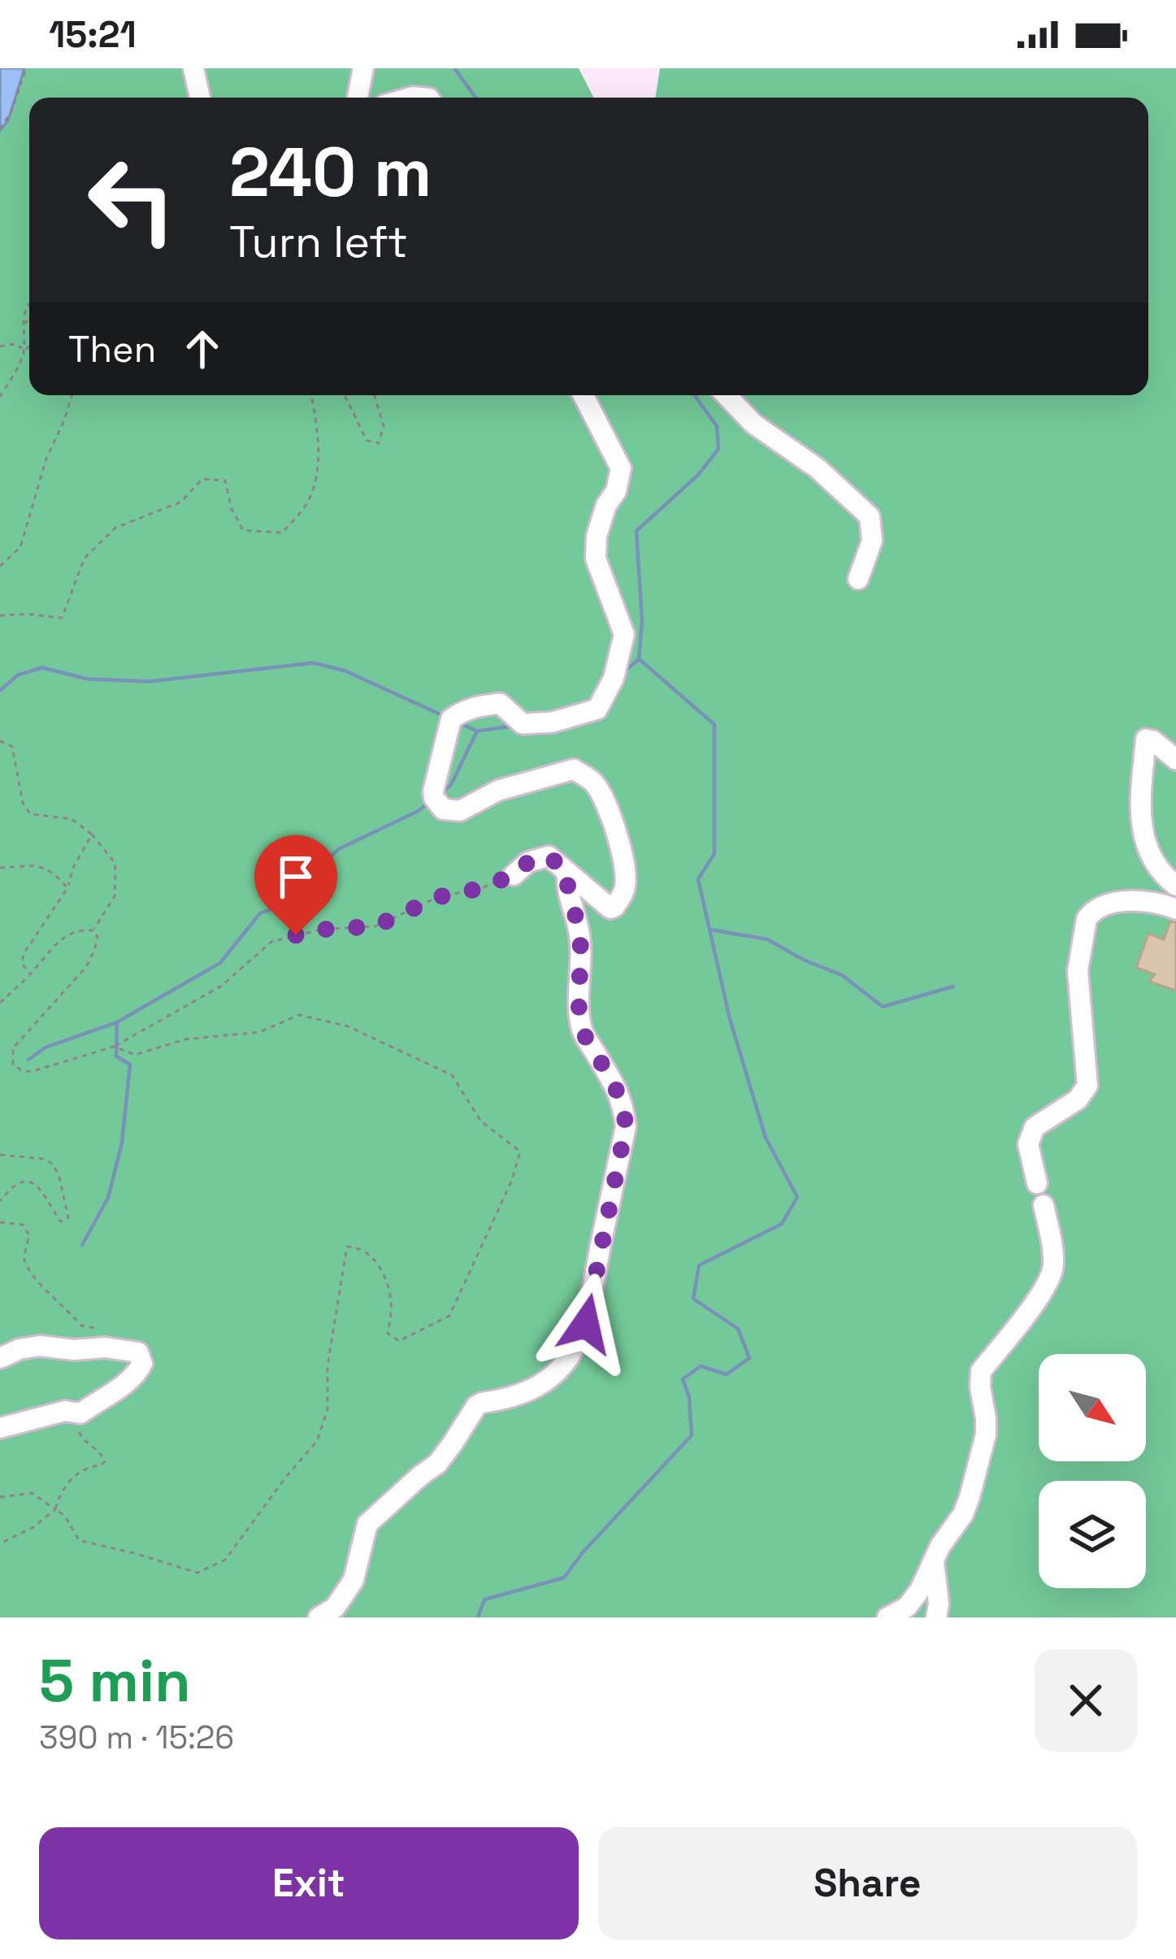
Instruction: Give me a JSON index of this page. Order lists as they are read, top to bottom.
{
  "north": "bottom right",
  "page": {
    "status": "15:21",
    "turn": ["240 m", "Turn left"],
    "then": "Then",
    "heading": ["5 min", "390 m · 15:26"],
    "buttons": ["Exit", "Share"]
  }
}
